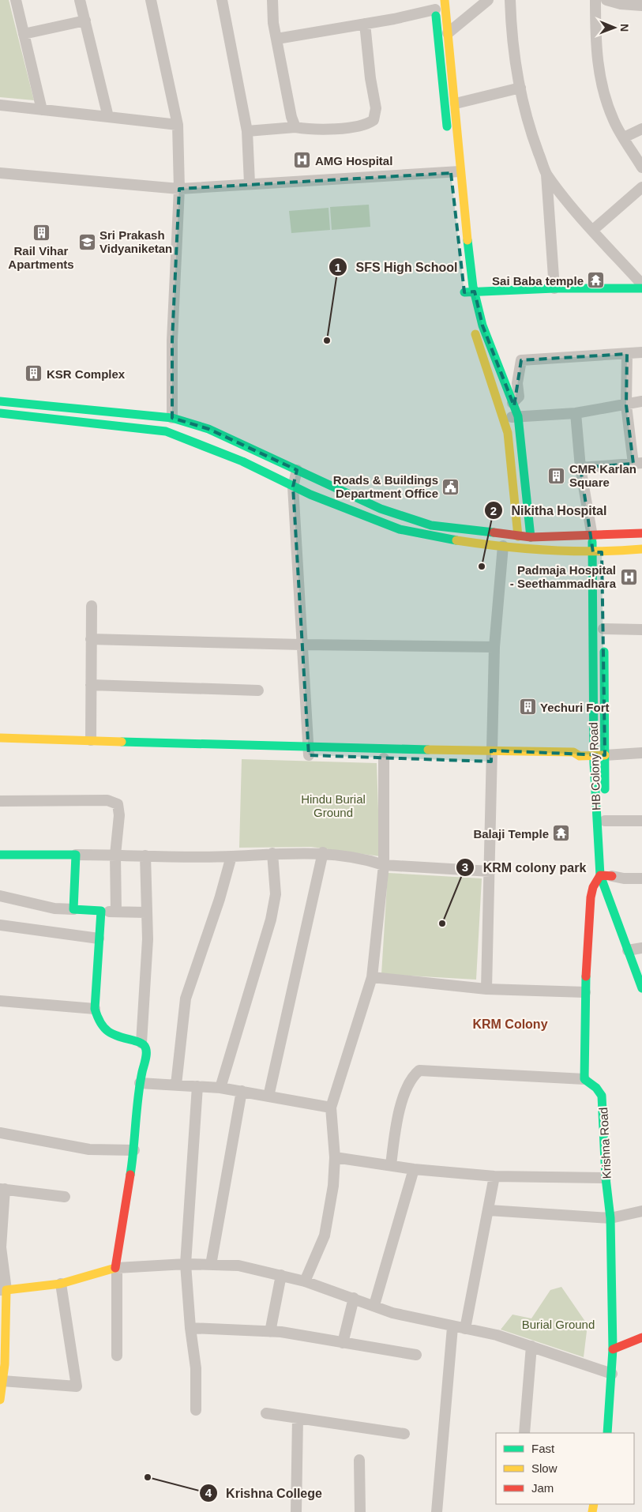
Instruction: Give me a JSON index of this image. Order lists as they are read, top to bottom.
{
  "streets": {
    "street": ["HB Colony Road", "Krishna Road"]
  },
  "districts": ["KRM Colony"],
  "parks": ["Hindu Burial Ground", "Burial Ground"],
  "places": {
    "hospital": ["AMG Hospital", "Padmaja Hospital - Seethammadhara"],
    "building": [
      "Rail Vihar Apartments",
      "KSR Complex",
      "CMR Karlan Square",
      "Yechuri Fort"
    ],
    "school or university": ["Sri Prakash Vidyaniketan"],
    "temple": ["Sai Baba temple", "Balaji Temple"],
    "other": [
      "SFS High School",
      "Nikitha Hospital",
      "KRM colony park",
      "Krishna College"
    ],
    "public building": ["Roads & Buildings Department Office"]
  },
  "legend": ["Fast", "Slow", "Jam"],
  "north": "right"
}
